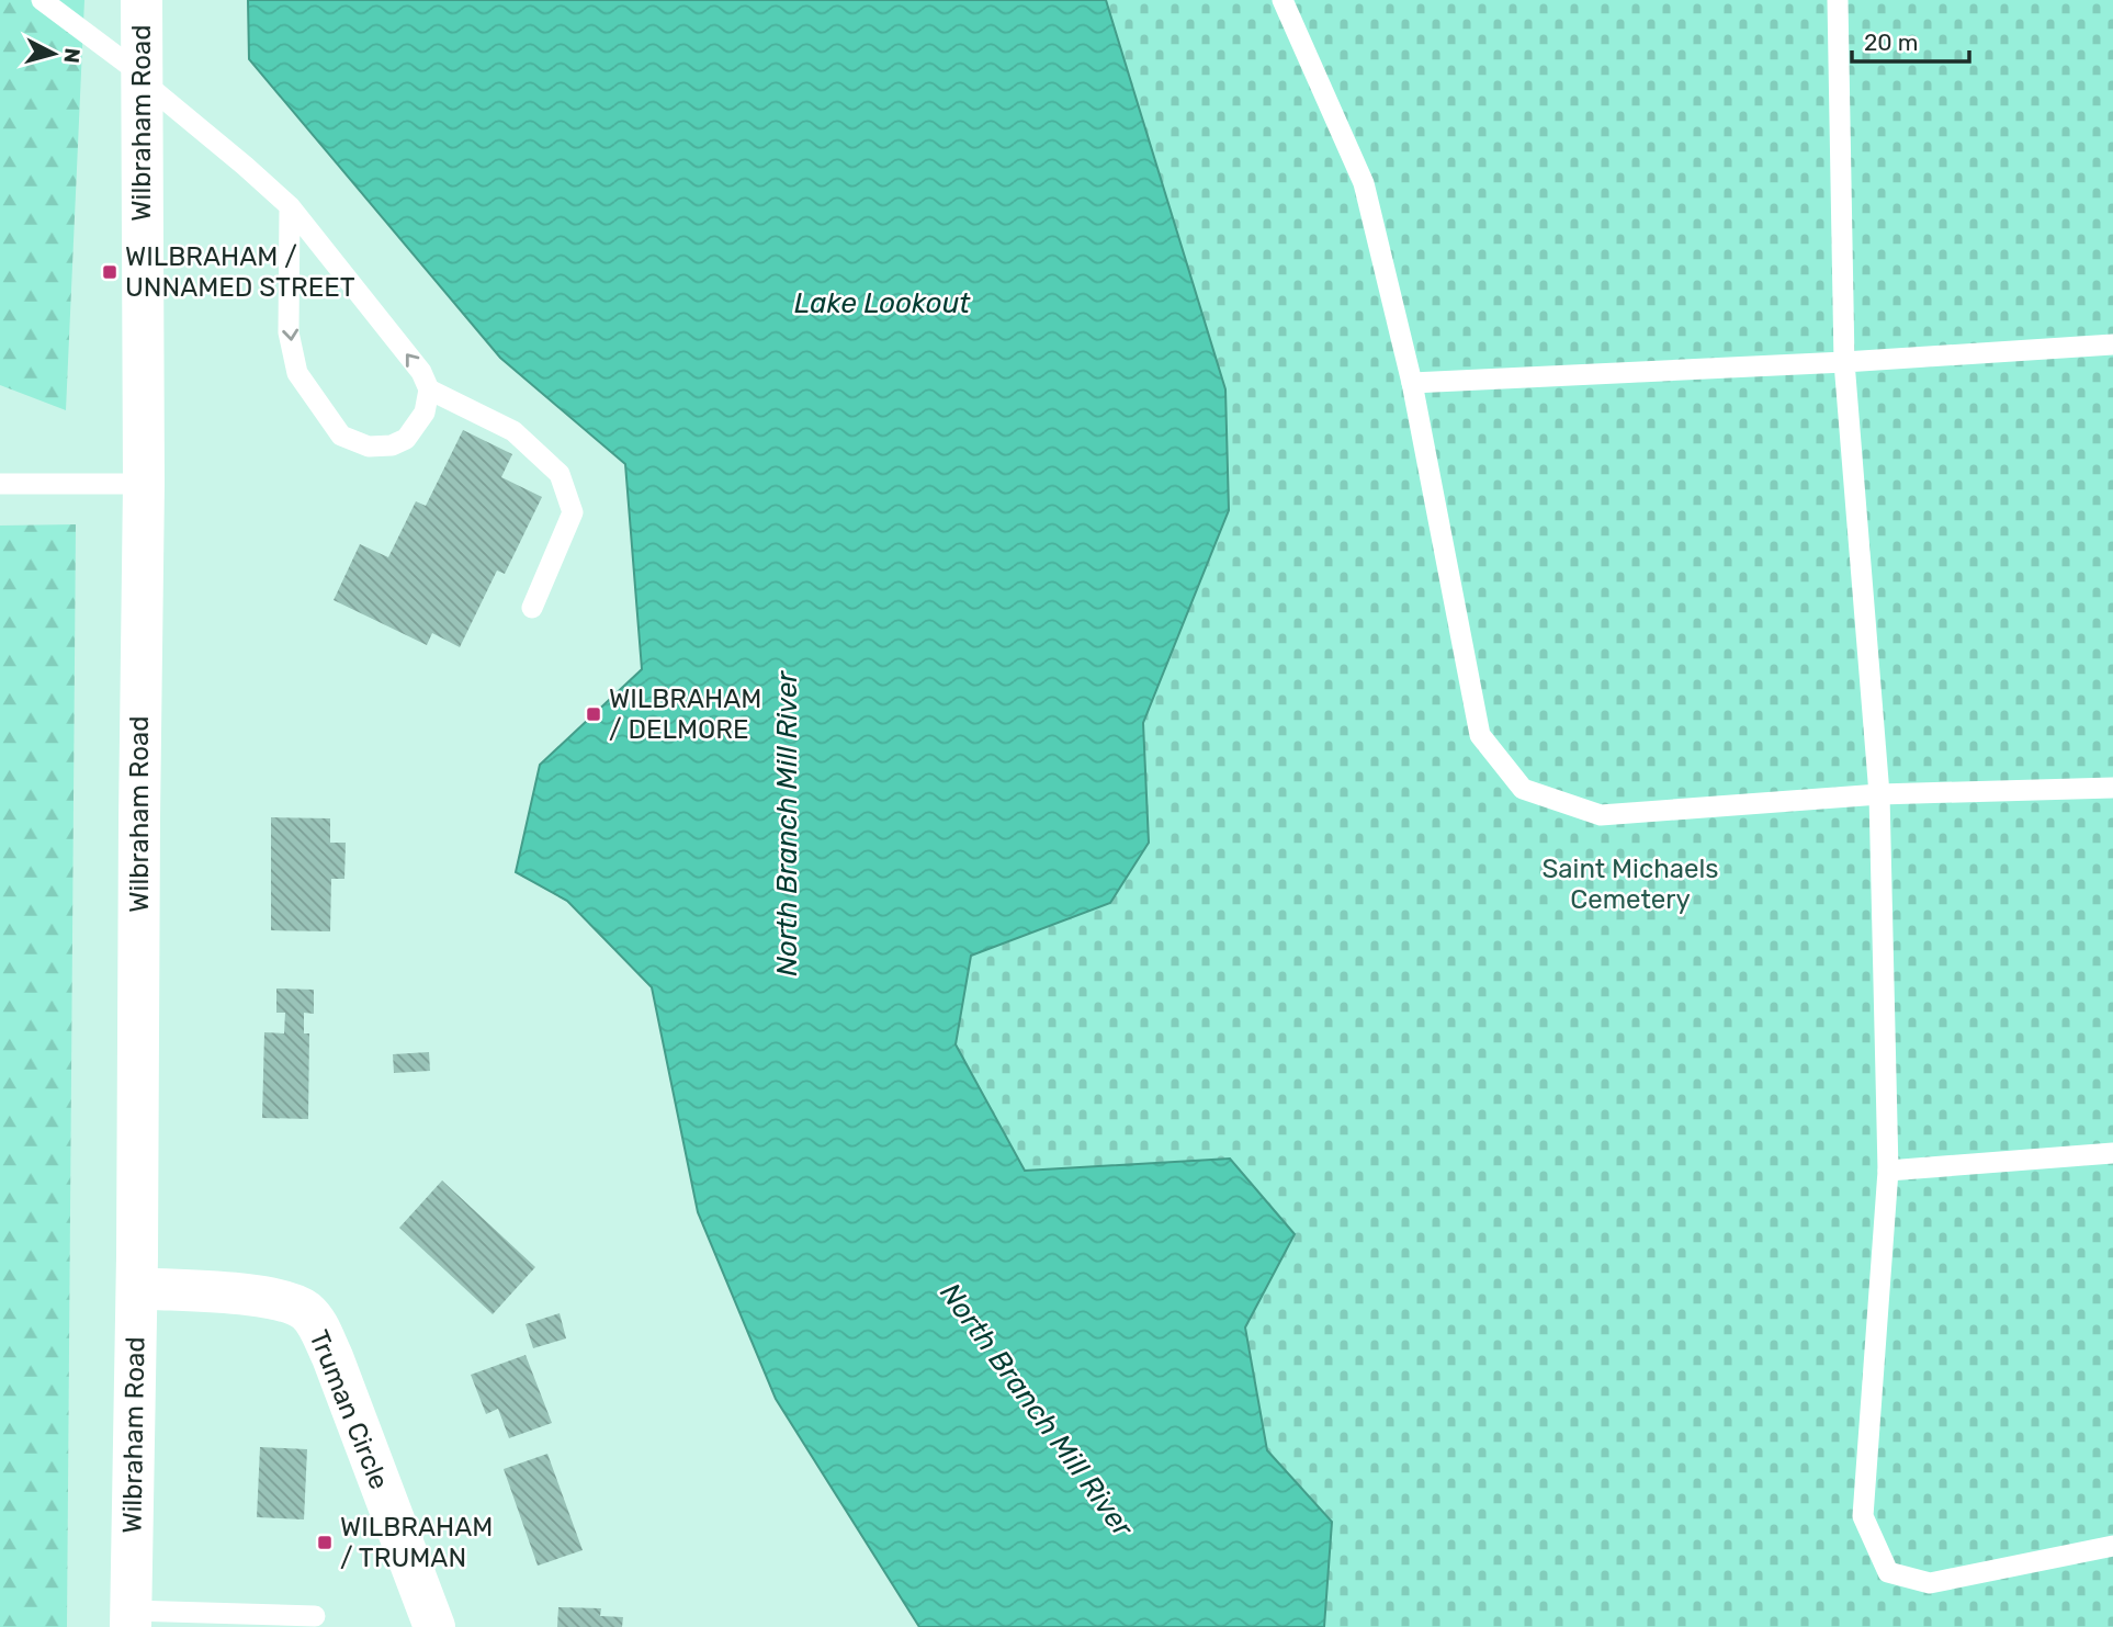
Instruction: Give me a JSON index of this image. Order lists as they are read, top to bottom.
{
  "streets": {
    "main road": ["Wilbraham Road", "Truman Circle"]
  },
  "crossings": [
    ["Wilbraham Road", "Truman Circle"]
  ],
  "water": ["Lake Lookout", "North Branch Mill River"],
  "parks": ["Saint Michaels Cemetery"],
  "places": {
    "transit": ["WILBRAHAM / UNNAMED STREET", "WILBRAHAM / DELMORE", "WILBRAHAM / TRUMAN"]
  },
  "scale_bar": "20 m",
  "north": "right"
}
